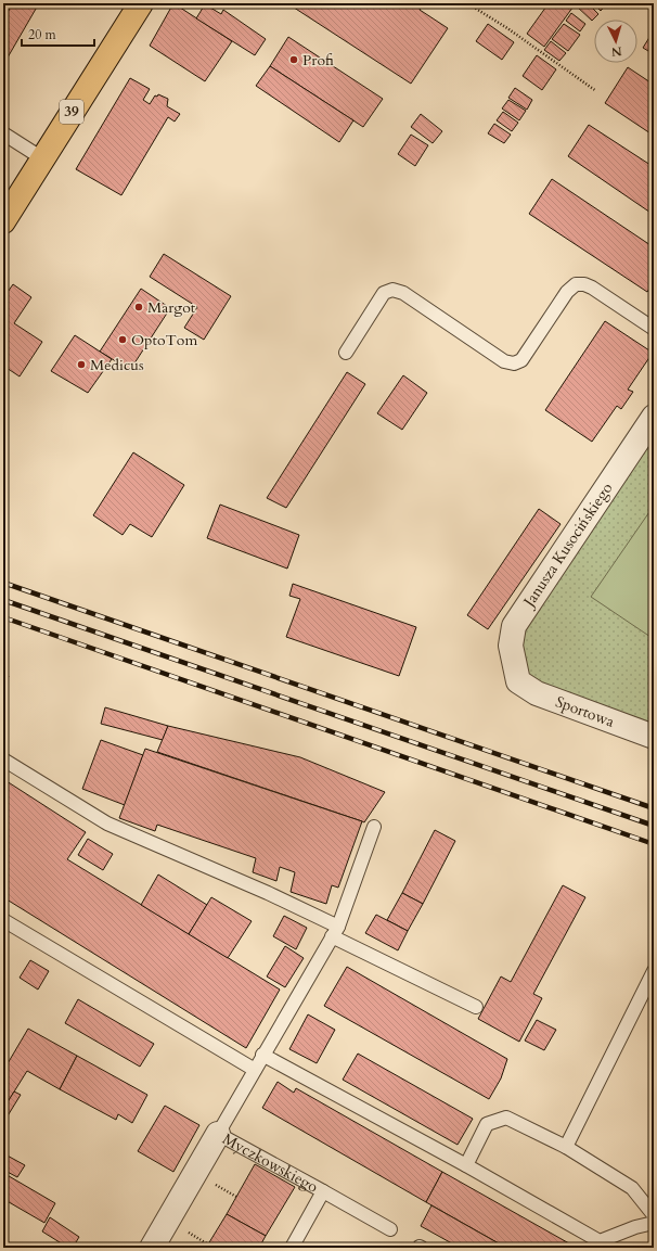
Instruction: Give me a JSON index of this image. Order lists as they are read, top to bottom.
{
  "streets": {
    "main road": ["39"],
    "street": ["Janusza Kusocińskiego", "Sportowa", "Myczkowskiego"]
  },
  "crossings": [
    ["Janusza Kusocińskiego", "Sportowa"]
  ],
  "places": [
    "Profi",
    "Margot",
    "OptoTom",
    "Medicus"
  ],
  "scale_bar": "20 m",
  "north": "bottom"
}
